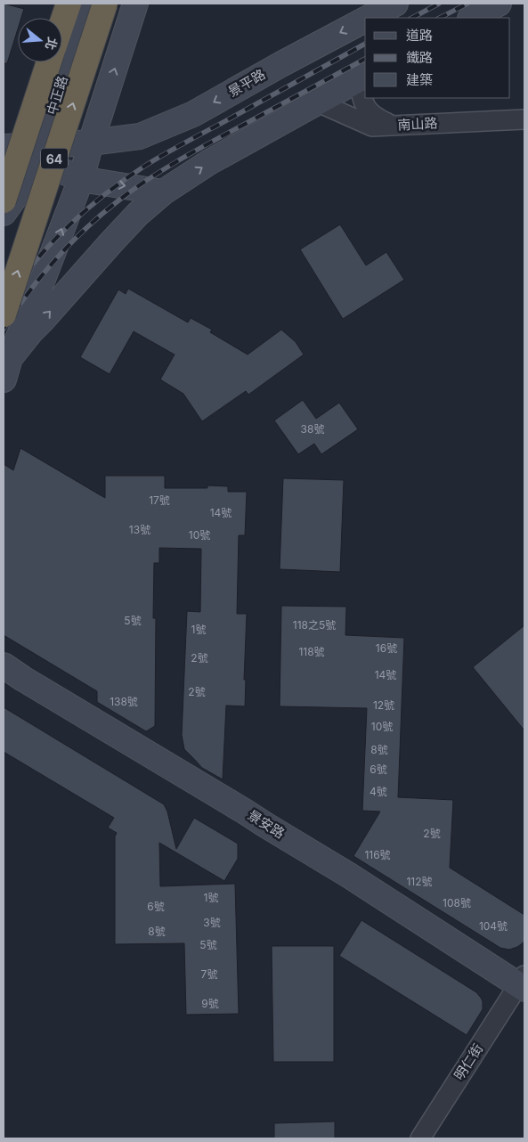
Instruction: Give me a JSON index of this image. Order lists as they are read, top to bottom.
{
  "streets": {
    "highway": ["64"],
    "main road": ["景平路", "中正路", "景安路"],
    "street": ["南山路", "明仁街"]
  },
  "crossings": [
    ["景平路", "中正路"],
    ["景安路", "明仁街"]
  ],
  "house_numbers": [
    "38號",
    "17號",
    "14號",
    "13號",
    "10號",
    "5號",
    "118之5號",
    "1號",
    "16號",
    "118號",
    "2號",
    "14號",
    "2號",
    "138號",
    "12號",
    "10號",
    "8號",
    "6號",
    "4號",
    "2號",
    "116號",
    "112號",
    "1號",
    "108號",
    "6號",
    "3號",
    "104號",
    "8號",
    "5號",
    "7號",
    "9號"
  ],
  "legend": ["道路", "鐵路", "建築"],
  "north": "right"
}
